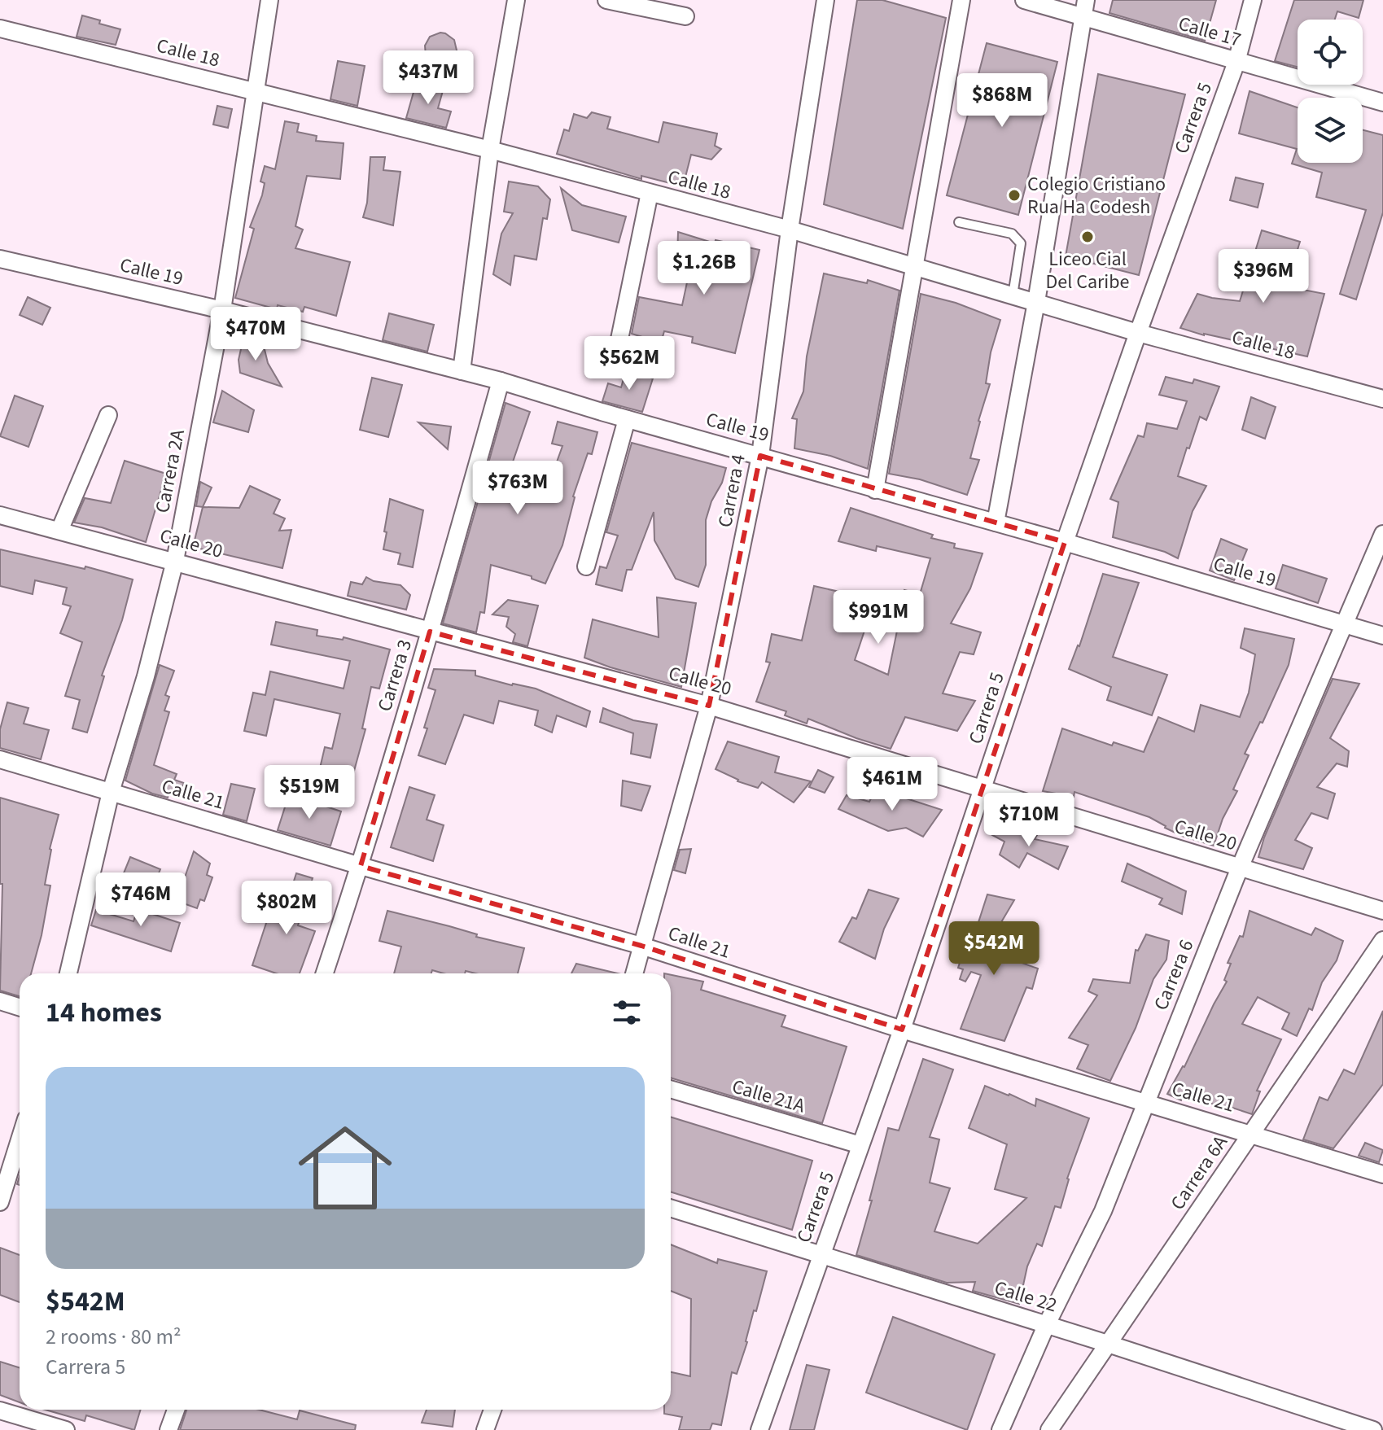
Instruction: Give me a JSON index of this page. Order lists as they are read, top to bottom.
{
  "streets": {
    "street": [
      "Calle 17",
      "Calle 18",
      "Carrera 5",
      "Calle 19",
      "Carrera 2A",
      "Carrera 4",
      "Calle 20",
      "Carrera 3",
      "Calle 21",
      "Carrera 6",
      "Calle 21A",
      "Carrera 6A",
      "Calle 22"
    ]
  },
  "crossings": [
    ["Calle 17", "Carrera 5"],
    ["Calle 18", "Carrera 5"],
    ["Calle 18", "Carrera 2A"],
    ["Calle 18", "Carrera 4"],
    ["Carrera 5", "Calle 19"],
    ["Carrera 5", "Calle 20"],
    ["Carrera 5", "Calle 21"],
    ["Carrera 5", "Calle 21A"],
    ["Carrera 5", "Calle 22"],
    ["Calle 19", "Carrera 2A"],
    ["Calle 19", "Carrera 4"],
    ["Calle 19", "Carrera 3"],
    ["Calle 19", "Carrera 6"],
    ["Carrera 2A", "Calle 20"],
    ["Carrera 2A", "Calle 21"],
    ["Carrera 4", "Calle 20"],
    ["Carrera 4", "Calle 21"],
    ["Calle 20", "Carrera 3"],
    ["Calle 20", "Carrera 6"],
    ["Carrera 3", "Calle 21"],
    ["Calle 21", "Carrera 6"],
    ["Calle 21", "Carrera 6A"],
    ["Carrera 6", "Calle 22"],
    ["Carrera 6A", "Calle 22"]
  ],
  "places": ["Colegio Cristiano Rua Ha Codesh", "Liceo Cial Del Caribe"],
  "page": {
    "price": [
      "$437M",
      "$868M",
      "$1.26B",
      "$396M",
      "$470M",
      "$562M",
      "$763M",
      "$991M",
      "$461M",
      "$519M",
      "$710M",
      "$746M",
      "$802M",
      "$542M"
    ],
    "heading": "14 homes",
    "list": [
      {
        "name": "$542M",
        "note": "2 rooms · 80 m² · Carrera 5"
      }
    ]
  }
}
